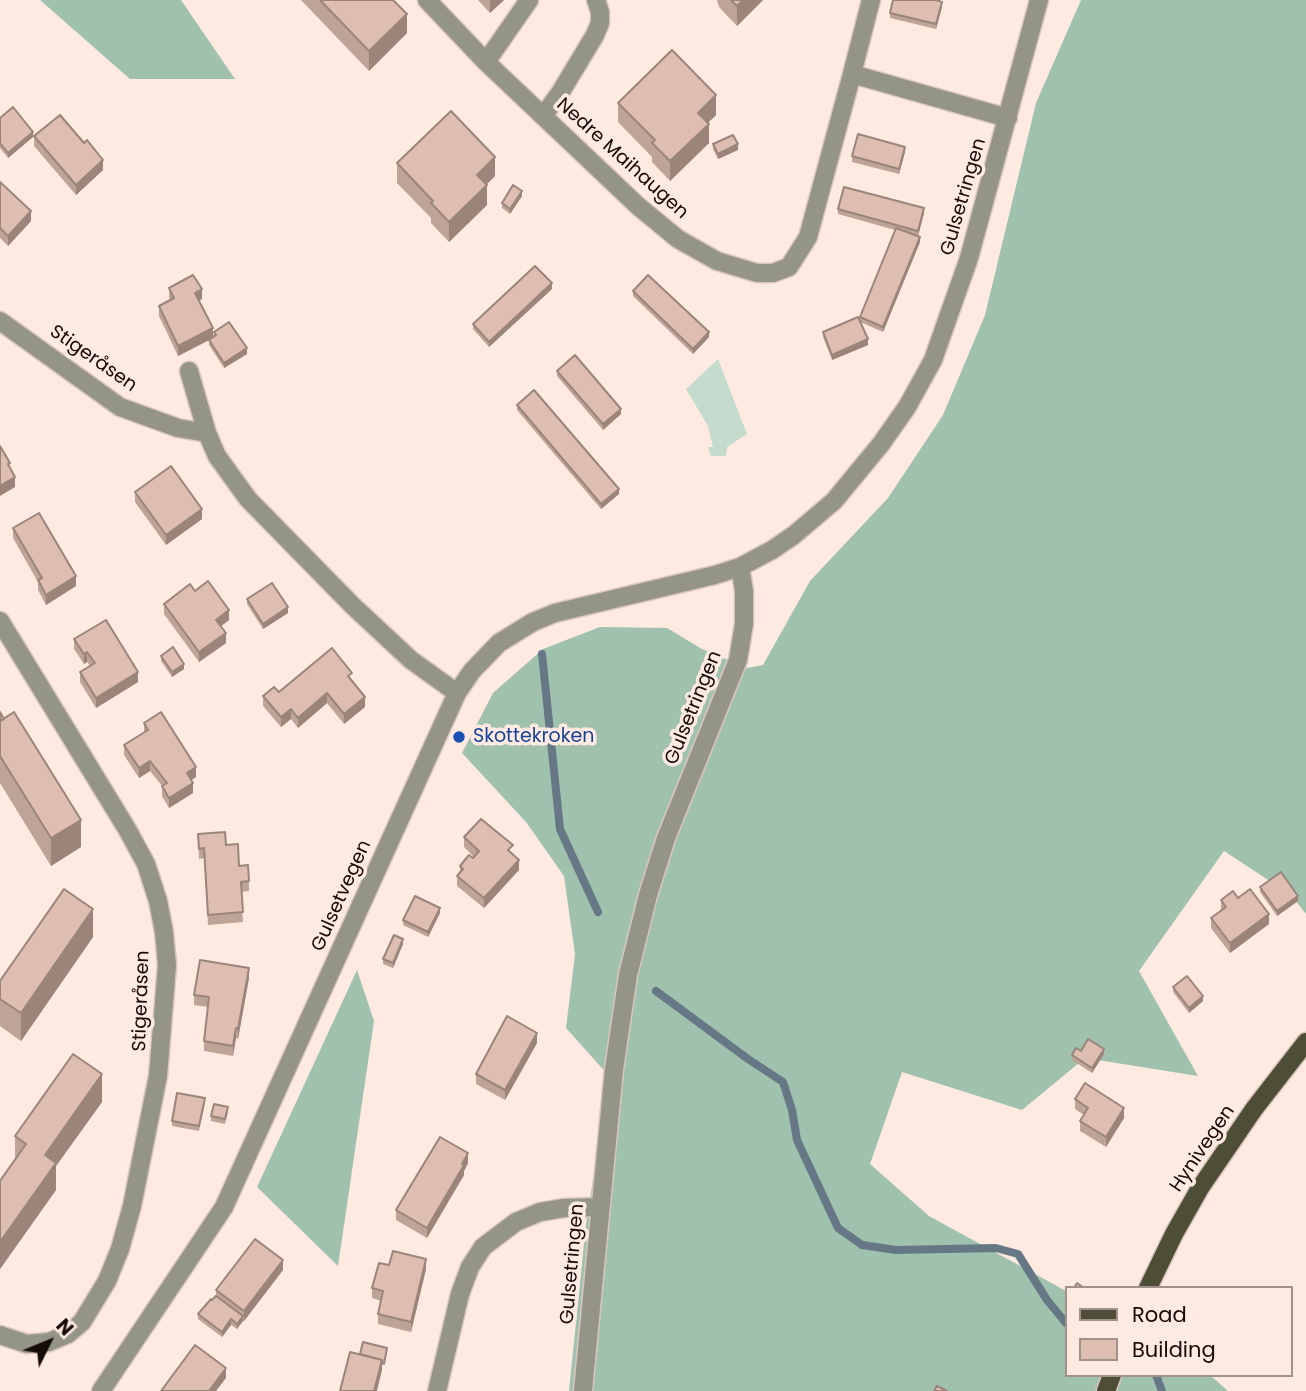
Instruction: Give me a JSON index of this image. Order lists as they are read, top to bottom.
{
  "streets": {
    "main road": ["Hynivegen"],
    "street": [
      "Nedre Maihaugen",
      "Gulsetringen",
      "Stigeråsen",
      "Gulsetvegen"
    ]
  },
  "crossings": [
    ["Gulsetringen", "Gulsetvegen"]
  ],
  "places": ["Skottekroken"],
  "legend": ["Road", "Building"],
  "north": "top right"
}
